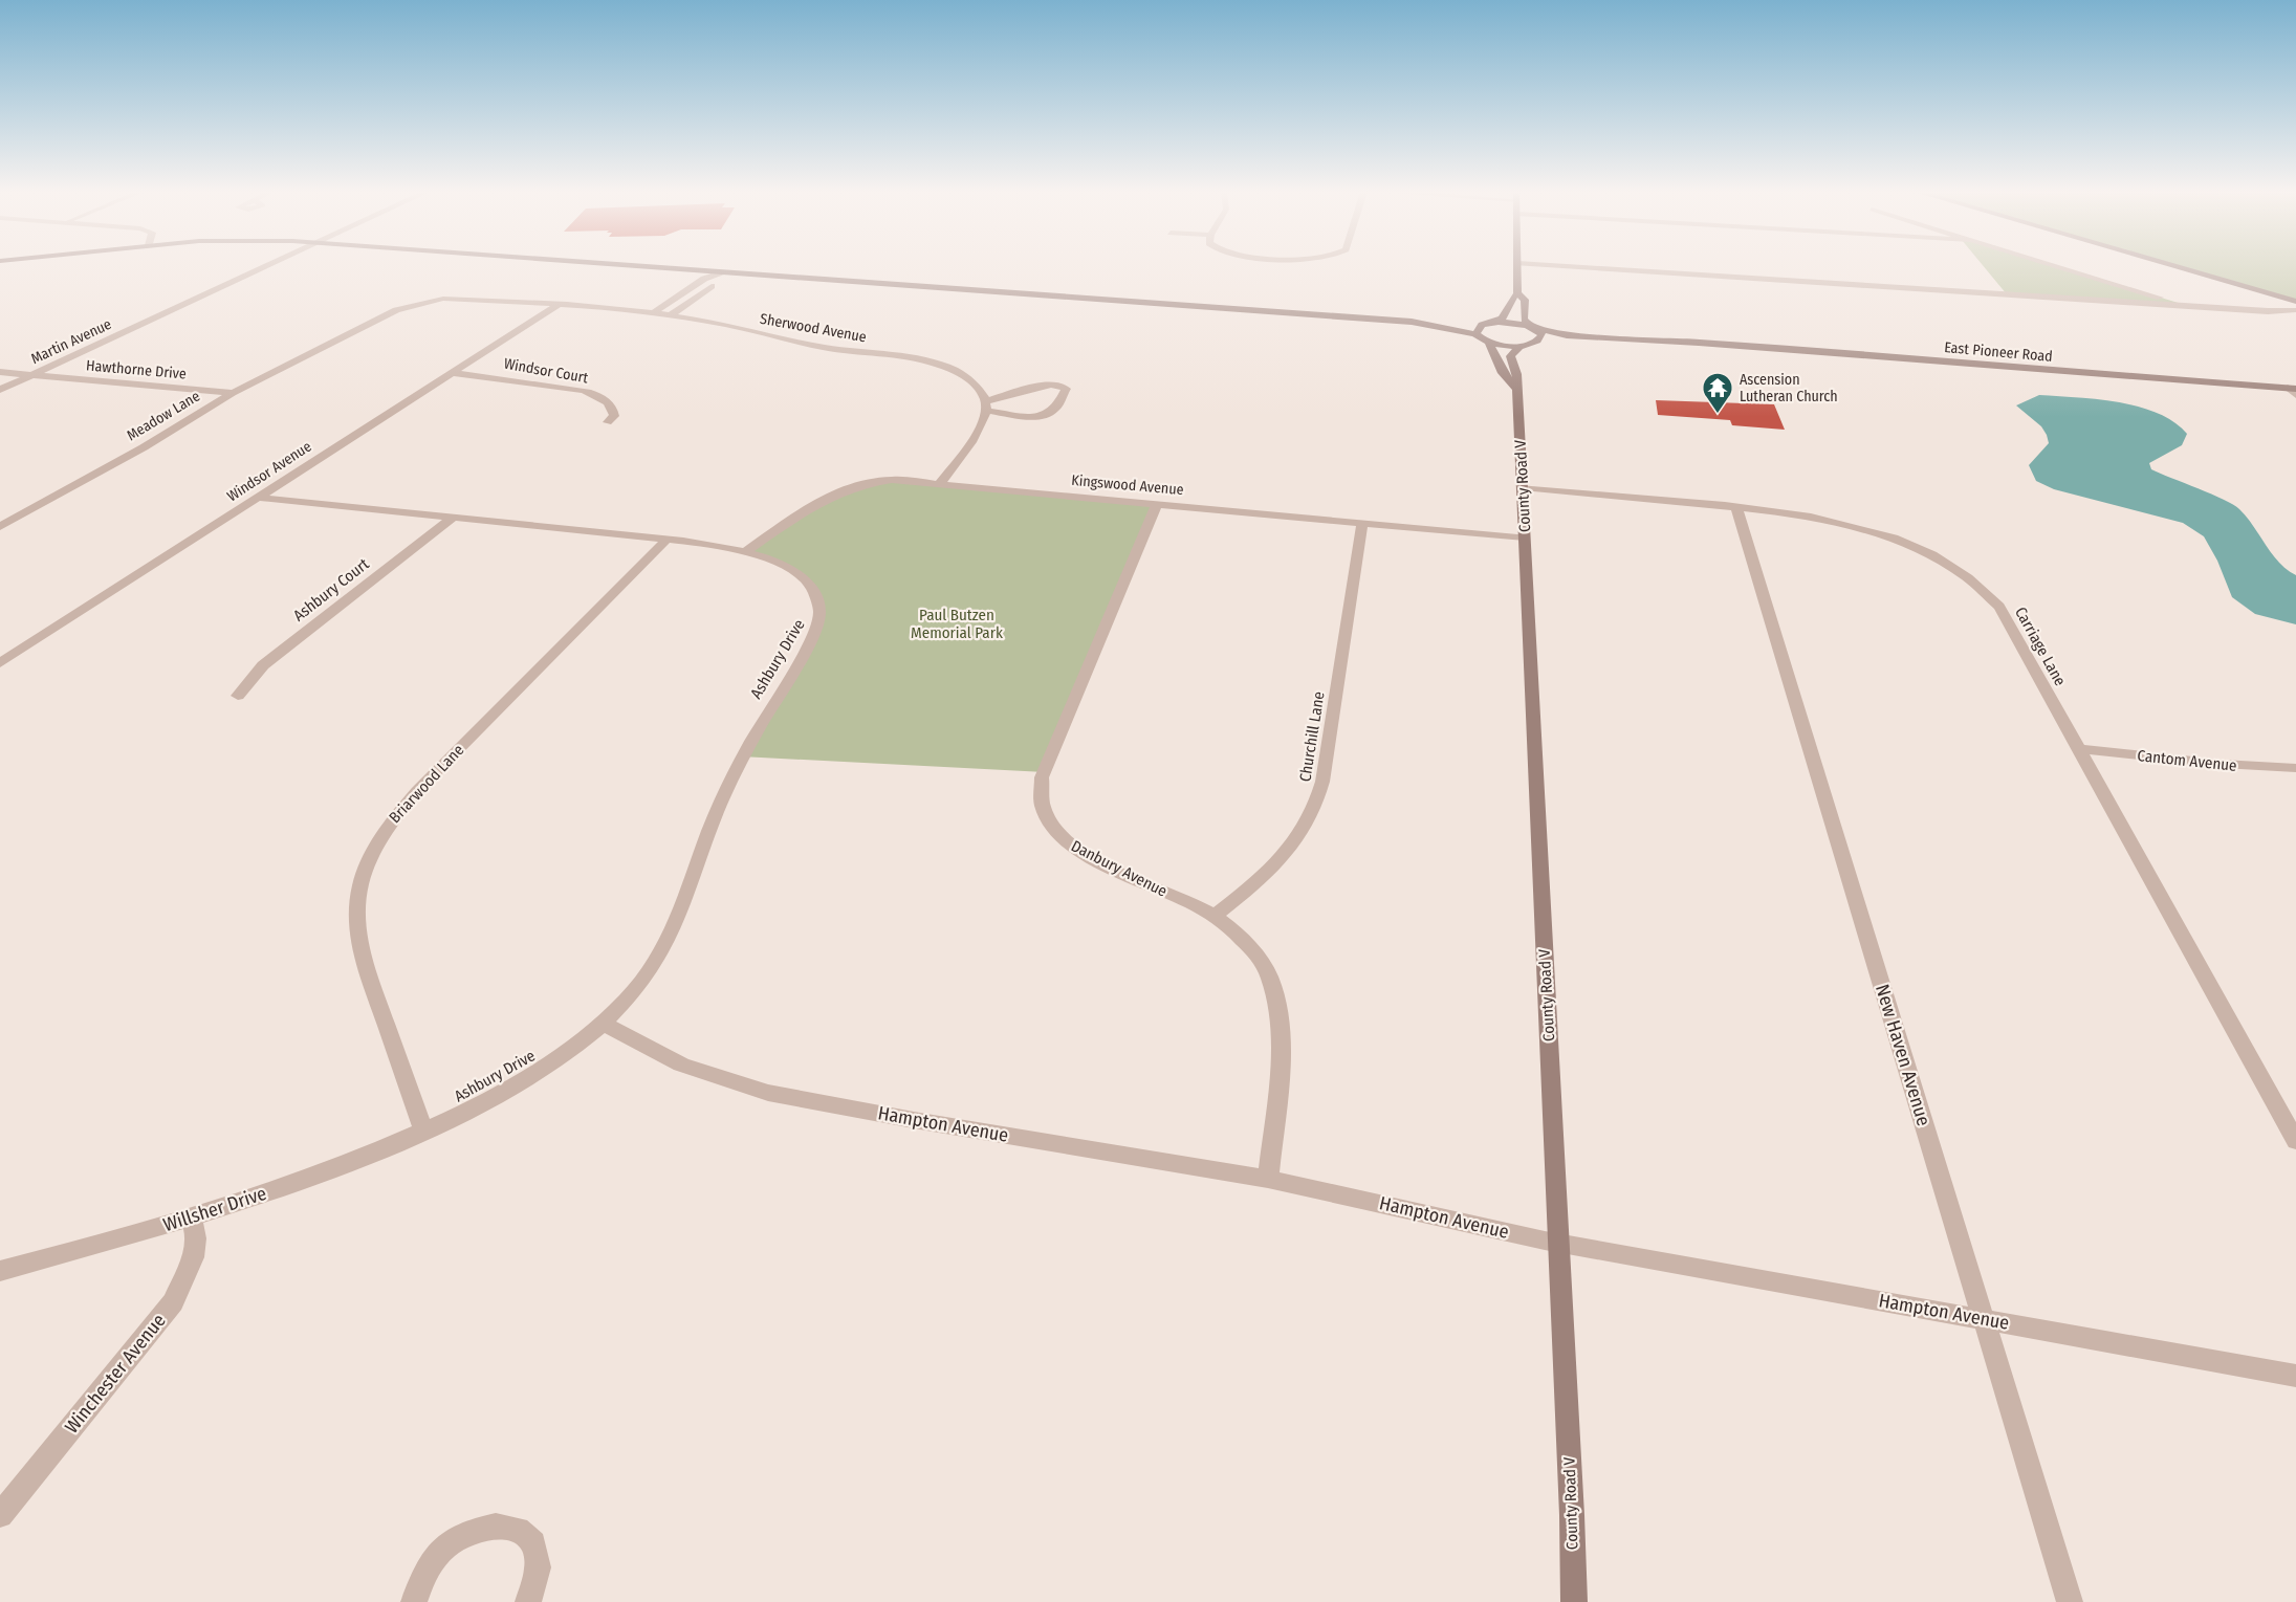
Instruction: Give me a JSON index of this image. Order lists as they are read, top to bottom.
{
  "streets": {
    "main road": ["East Pioneer Road", "County Road V"],
    "street": [
      "Sherwood Avenue",
      "Martin Avenue",
      "Hawthorne Drive",
      "Windsor Court",
      "Meadow Lane",
      "Windsor Avenue",
      "Kingswood Avenue",
      "Ashbury Court",
      "Carriage Lane",
      "Ashbury Drive",
      "Churchill Lane",
      "Cantom Avenue",
      "Briarwood Lane",
      "Danbury Avenue",
      "New Haven Avenue",
      "Hampton Avenue",
      "Willsher Drive",
      "Winchester Avenue"
    ]
  },
  "crossings": [
    ["Sherwood Avenue", "Meadow Lane"],
    ["Sherwood Avenue", "Windsor Avenue"],
    ["Martin Avenue", "Hawthorne Drive"],
    ["Hawthorne Drive", "Meadow Lane"],
    ["Windsor Court", "Windsor Avenue"],
    ["Windsor Avenue", "Ashbury Drive"],
    ["Kingswood Avenue", "County Road V"],
    ["Kingswood Avenue", "Ashbury Drive"],
    ["Kingswood Avenue", "Churchill Lane"],
    ["Kingswood Avenue", "Danbury Avenue"],
    ["County Road V", "Carriage Lane"],
    ["County Road V", "Hampton Avenue"],
    ["Ashbury Court", "Ashbury Drive"],
    ["Carriage Lane", "Cantom Avenue"],
    ["Carriage Lane", "New Haven Avenue"],
    ["Ashbury Drive", "Briarwood Lane"],
    ["Ashbury Drive", "Hampton Avenue"],
    ["Ashbury Drive", "Willsher Drive"],
    ["Churchill Lane", "Danbury Avenue"],
    ["Briarwood Lane", "Willsher Drive"],
    ["Danbury Avenue", "Hampton Avenue"],
    ["New Haven Avenue", "Hampton Avenue"],
    ["Willsher Drive", "Winchester Avenue"]
  ],
  "parks": ["Paul Butzen Memorial Park"],
  "places": {
    "temple": ["Ascension Lutheran Church"]
  }
}
